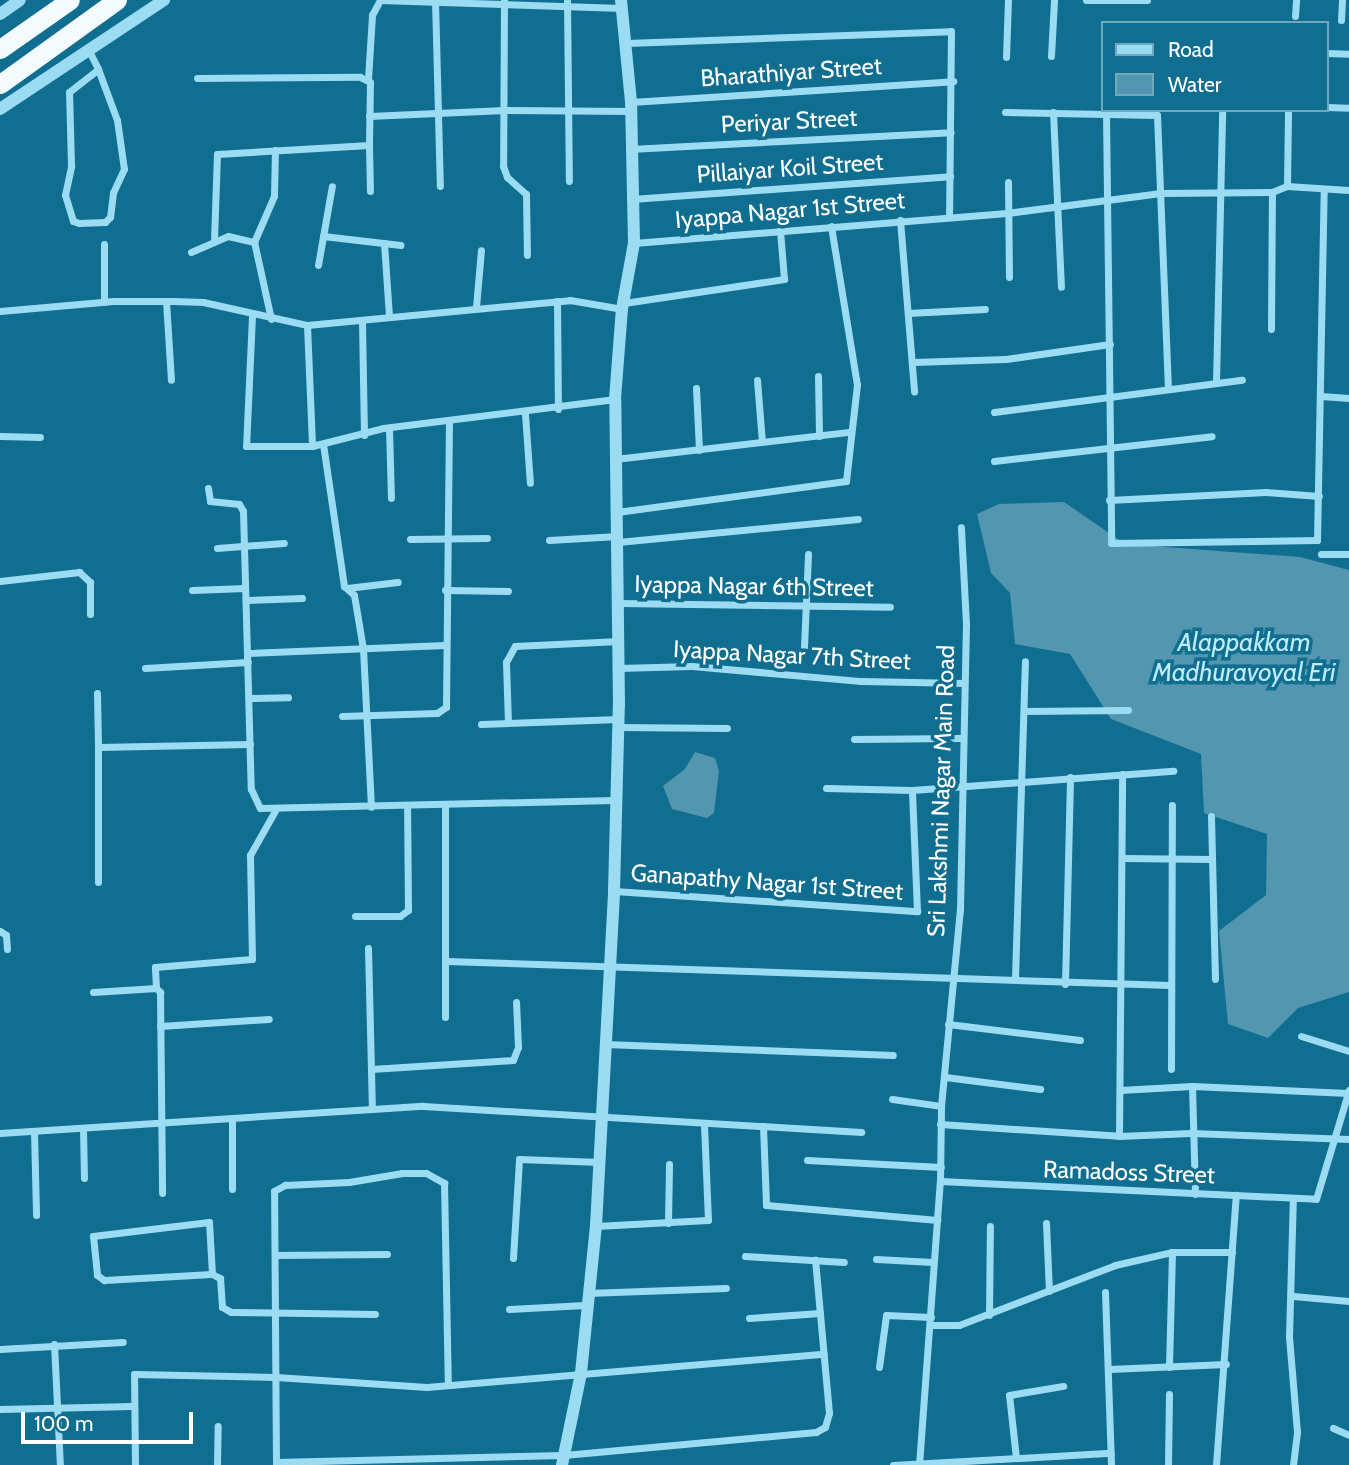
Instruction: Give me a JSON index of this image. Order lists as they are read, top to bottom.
{
  "streets": {
    "street": [
      "Bharathiyar Street",
      "Periyar Street",
      "Pillaiyar Koil Street",
      "Iyappa Nagar 1st Street",
      "Iyappa Nagar 6th Street",
      "Iyappa Nagar 7th Street",
      "Sri Lakshmi Nagar Main Road",
      "Ganapathy Nagar 1st Street",
      "Ramadoss Street"
    ]
  },
  "crossings": [
    ["Iyappa Nagar 7th Street", "Sri Lakshmi Nagar Main Road"],
    ["Sri Lakshmi Nagar Main Road", "Ramadoss Street"]
  ],
  "water": ["Alappakkam Madhuravoyal Eri"],
  "legend": ["Road", "Water"],
  "scale_bar": "100 m"
}
